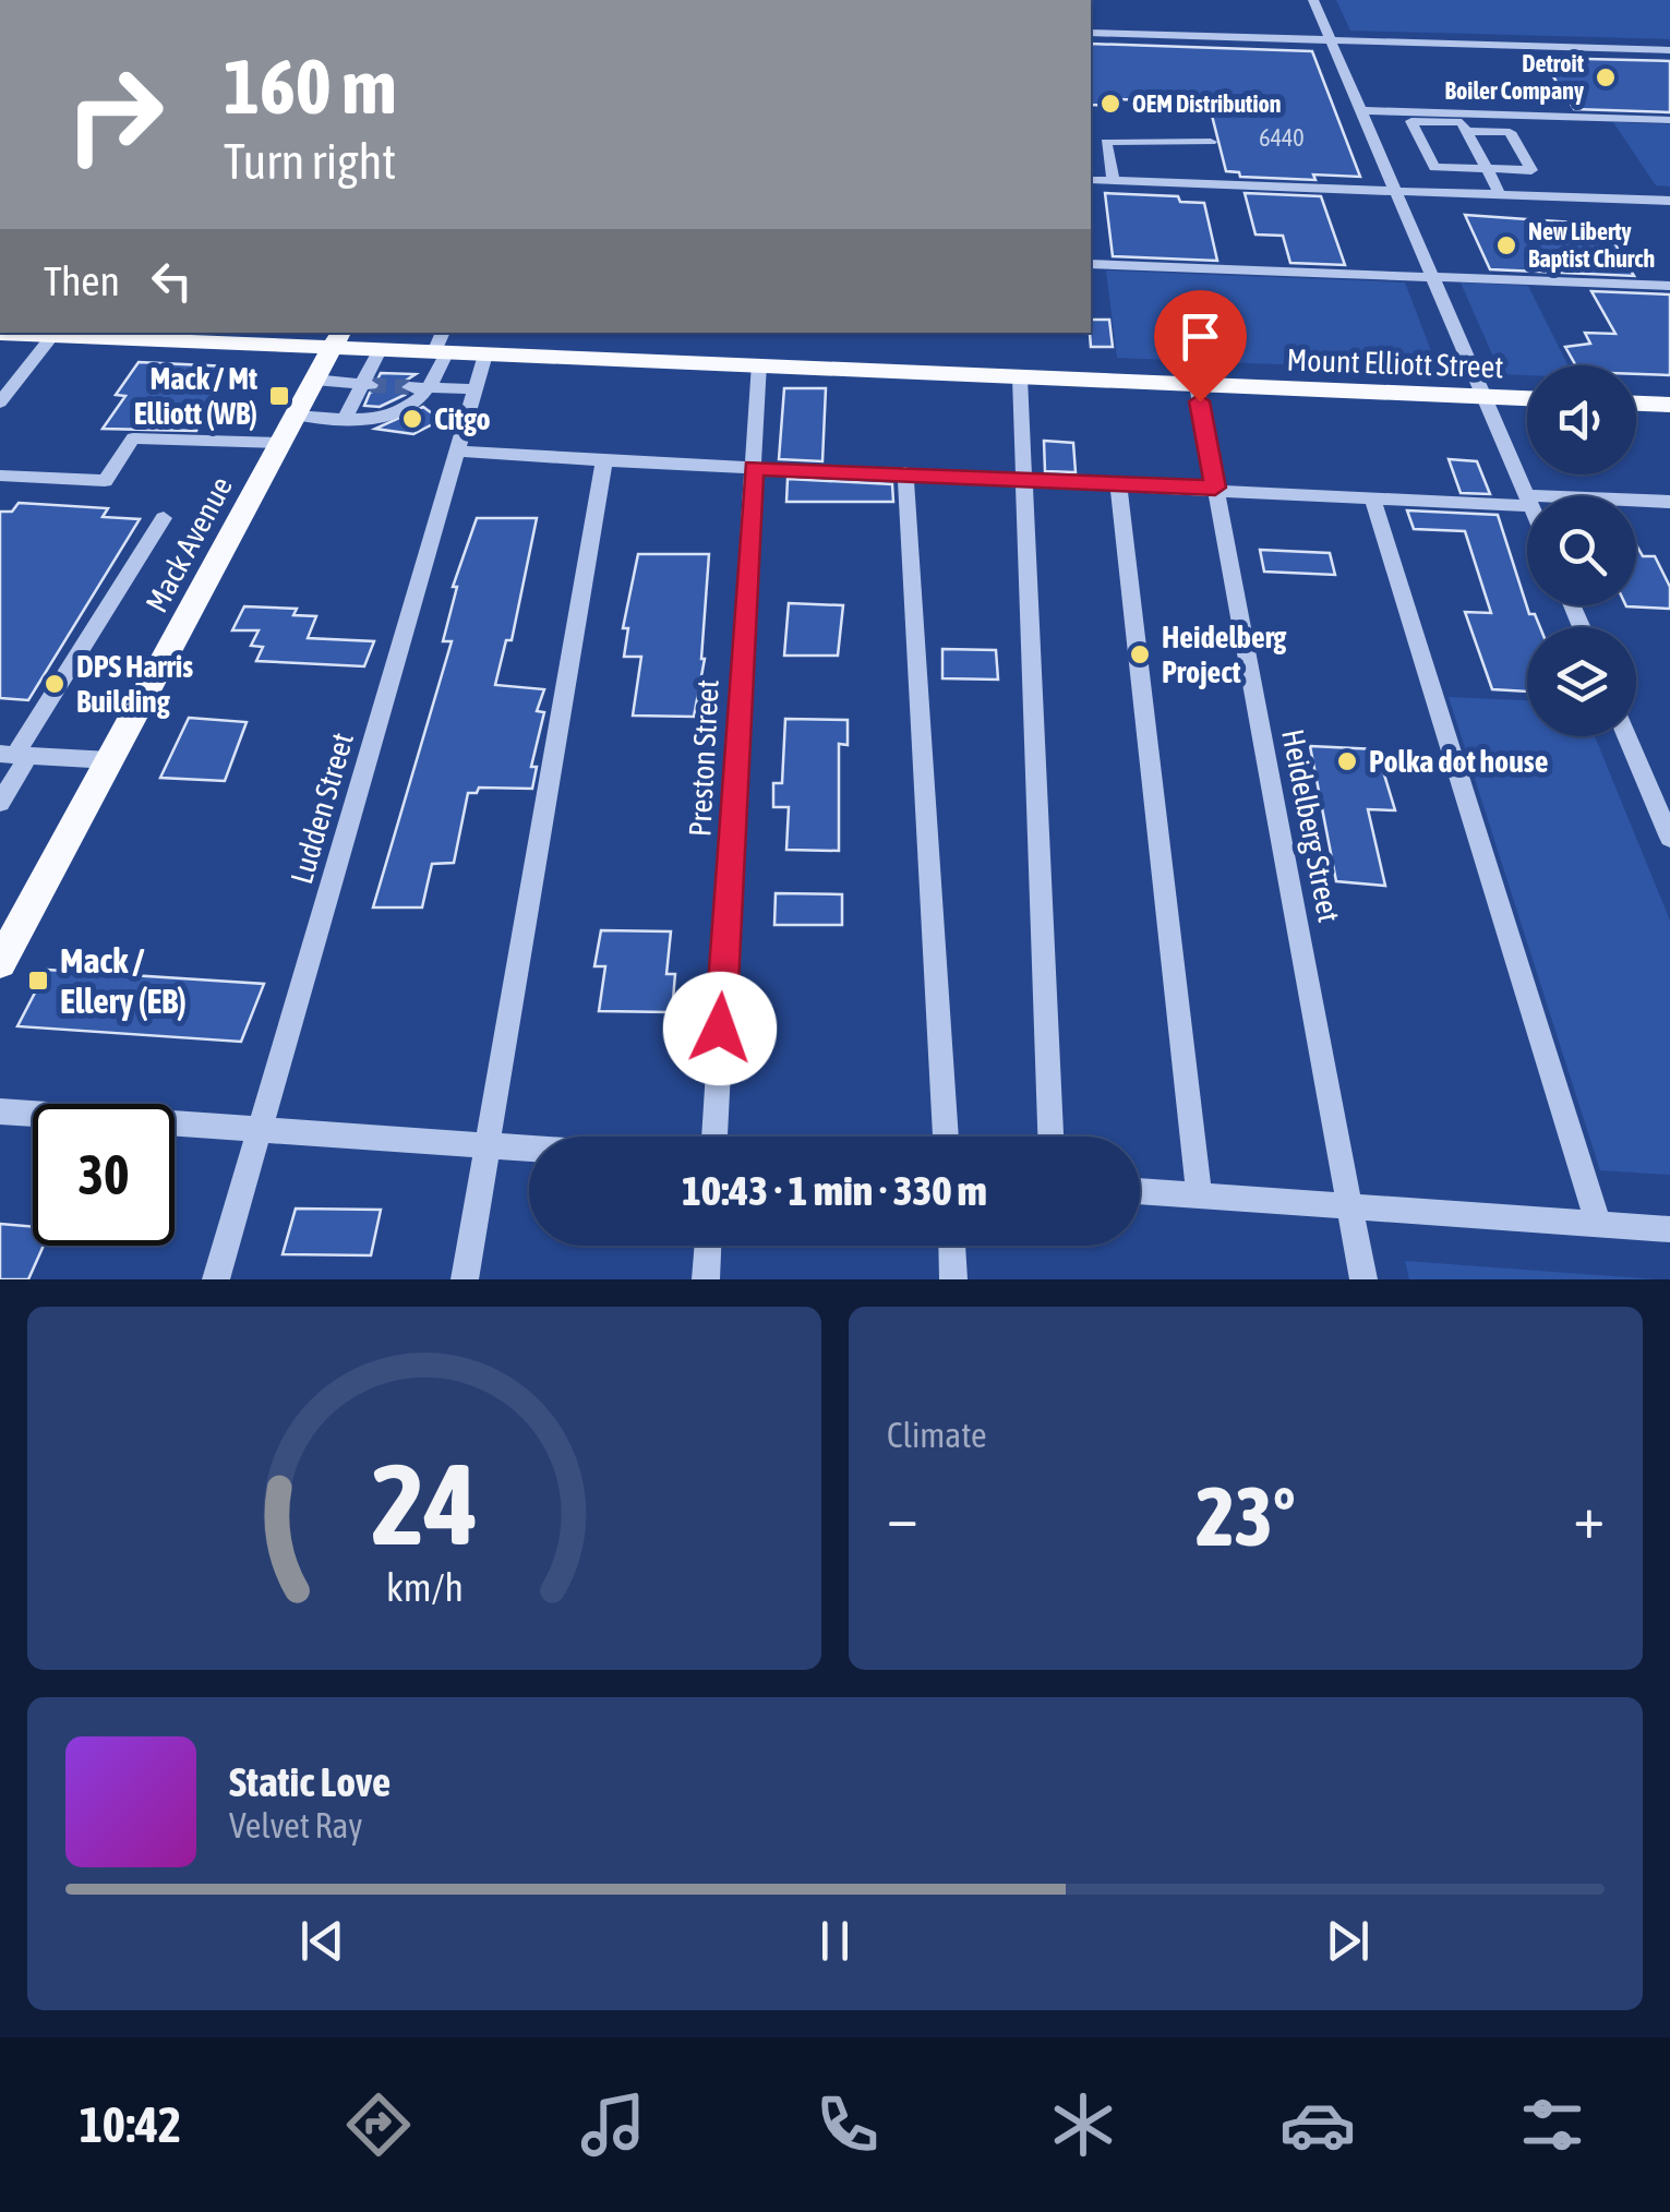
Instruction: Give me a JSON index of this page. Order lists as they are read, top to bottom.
{
  "streets": {
    "main road": ["Mount Elliott Street", "Mack Avenue"],
    "street": ["Preston Street", "Ludden Street", "Heidelberg Street"]
  },
  "crossings": [
    ["Mount Elliott Street", "Mack Avenue"],
    ["Mount Elliott Street", "Preston Street"],
    ["Mount Elliott Street", "Ludden Street"],
    ["Mount Elliott Street", "Heidelberg Street"]
  ],
  "places": {
    "other": [
      "Detroit Boiler Company",
      "OEM Distribution",
      "New Liberty Baptist Church",
      "Citgo",
      "Heidelberg Project",
      "DPS Harris Building",
      "Polka dot house"
    ],
    "transit": ["Mack / Mt Elliott (WB)", "Mack / Ellery (EB)"]
  },
  "house_numbers": ["6440"],
  "page": {
    "turn": ["160 m", "Turn right"],
    "then": "Then",
    "limit": "30",
    "trip": "10:43 · 1 min · 330 m",
    "tile": "Climate",
    "heat": ["−", "23°", "+"],
    "song": ["Static Love", "Velvet Ray"],
    "tabs": "10:42",
    "gauge": ["24", "km/h"]
  }
}
